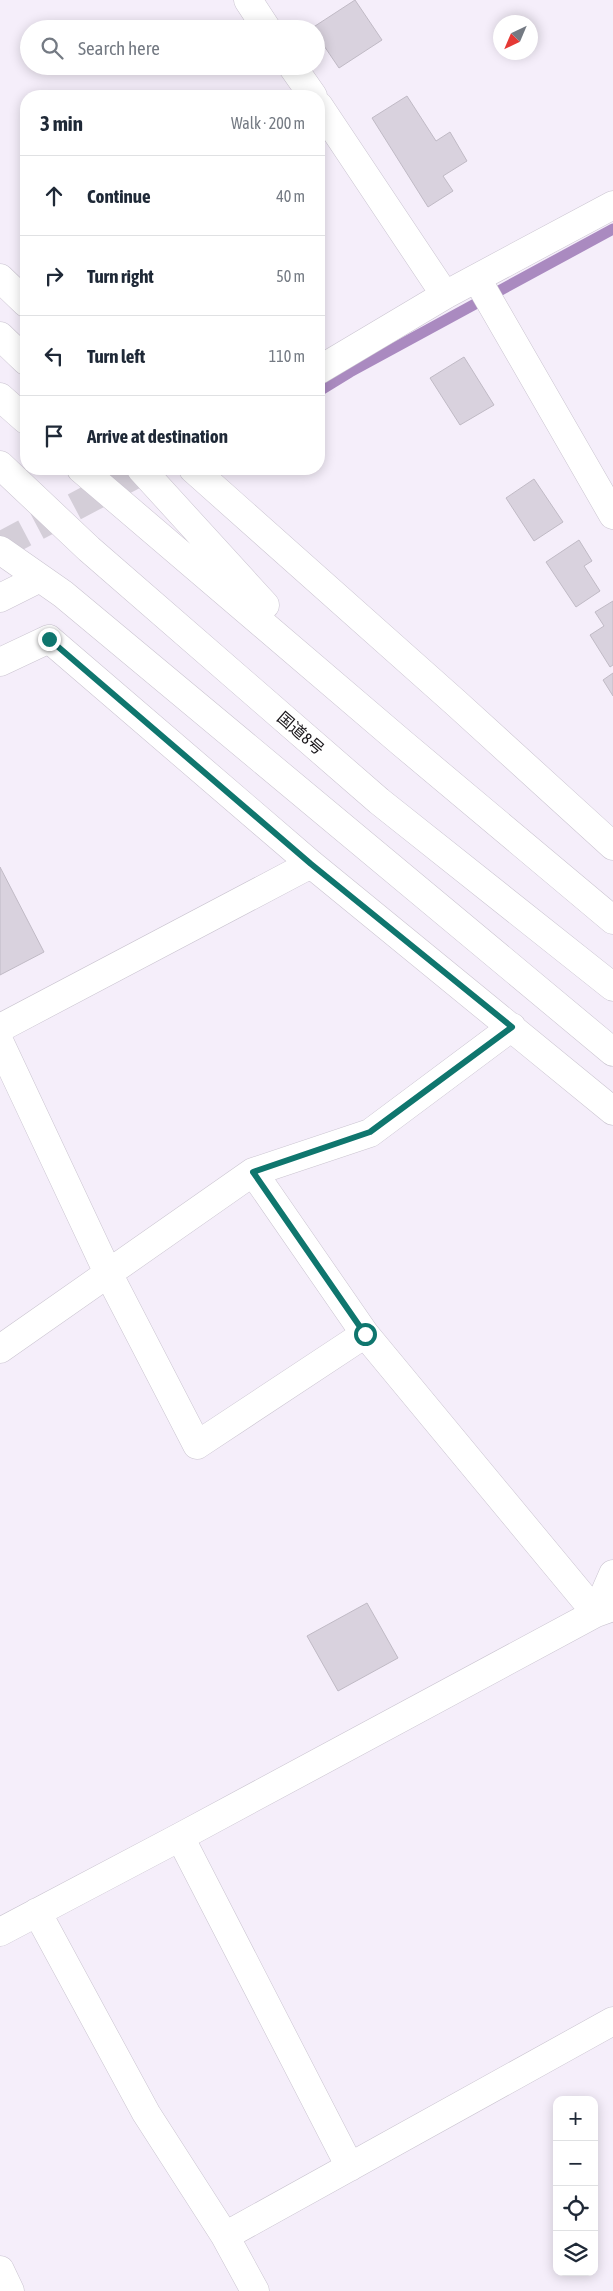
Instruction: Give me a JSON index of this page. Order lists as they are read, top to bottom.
{
  "streets": {
    "main road": ["国道8号"]
  },
  "north": "bottom left",
  "page": {
    "search": "Search here",
    "heading": ["3 min", "Walk · 200 m"],
    "list": [
      ["Continue", "40 m"],
      ["Turn right", "50 m"],
      ["Turn left", "110 m"],
      "Arrive at destination"
    ],
    "map_buttons": ["+", "−"]
  }
}
